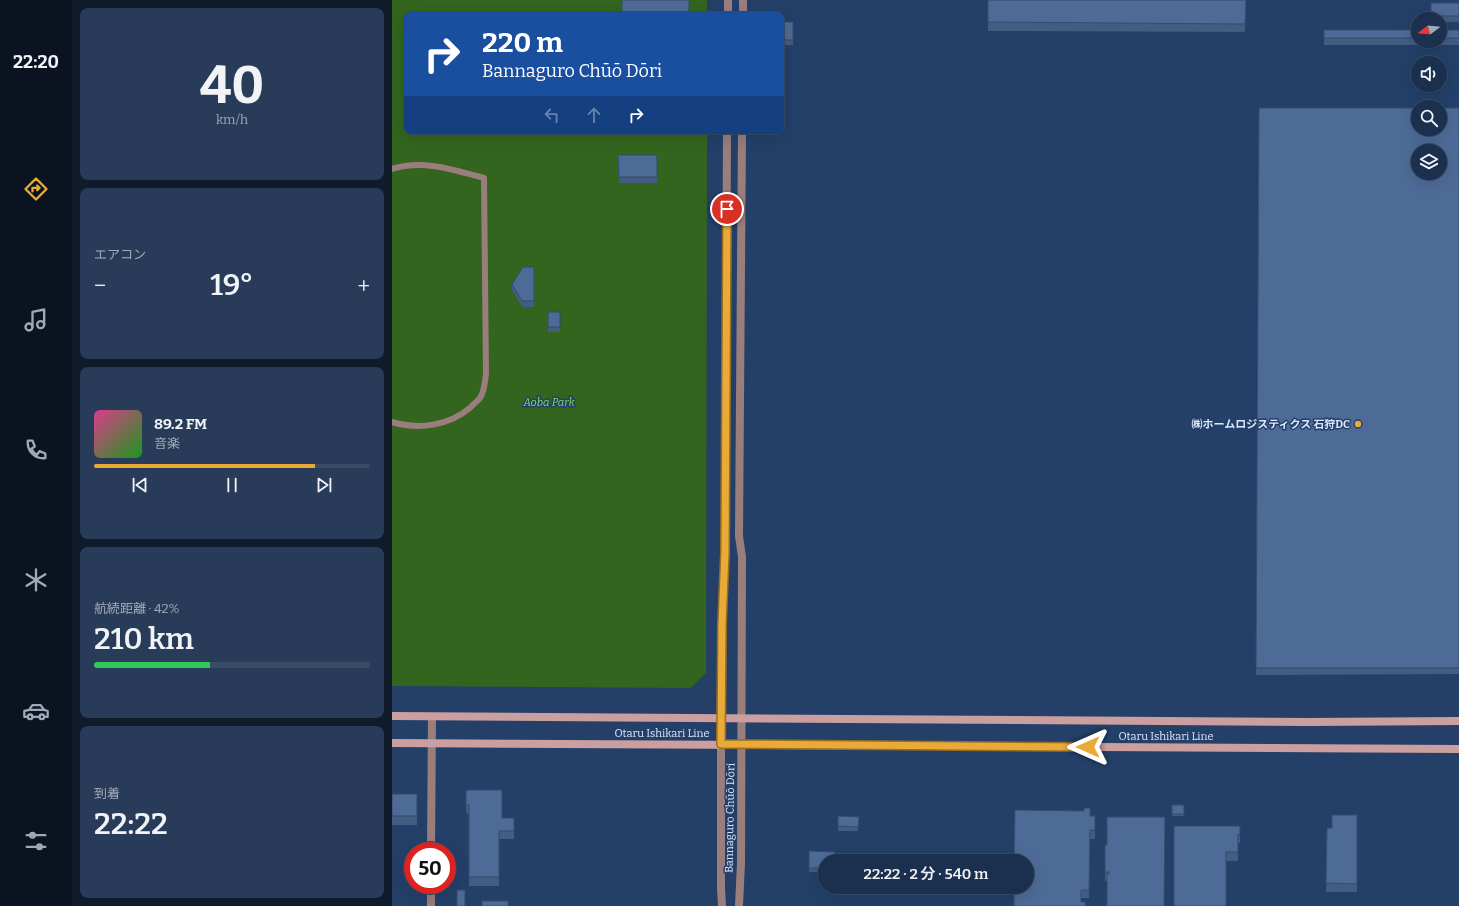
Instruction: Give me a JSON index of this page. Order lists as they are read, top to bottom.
{
  "streets": {
    "main road": ["Otaru Ishikari Line"],
    "street": ["Bannaguro Chūō Dōri"]
  },
  "crossings": [
    ["Otaru Ishikari Line", "Bannaguro Chūō Dōri"]
  ],
  "parks": ["Aoba Park"],
  "places": ["㈱ホームロジスティクス 石狩DC"],
  "north": "left",
  "page": {
    "tabs": "22:20",
    "tile": [
      ["40", "km/h"],
      "エアコン",
      ["航続距離 · 42%", "210 km"],
      ["到着", "22:22"]
    ],
    "turn": ["220 m", "Bannaguro Chūō Dōri"],
    "heat": ["−", "19°", "+"],
    "song": ["89.2 FM", "音楽"],
    "limit": "50",
    "trip": "22:22 · 2 分 · 540 m"
  }
}
